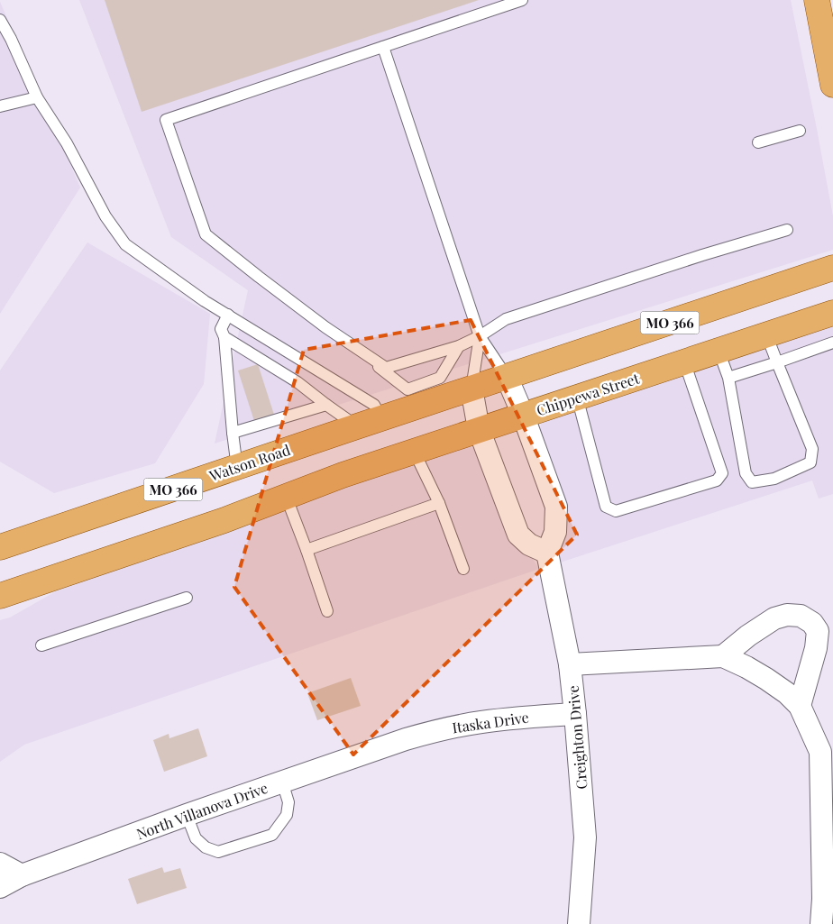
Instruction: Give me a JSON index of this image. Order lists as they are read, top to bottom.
{
  "streets": {
    "main road": ["MO 366", "Chippewa Street", "Watson Road"],
    "street": ["Itaska Drive", "Creighton Drive", "North Villanova Drive"]
  },
  "crossings": [
    ["MO 366", "Chippewa Street"],
    ["MO 366", "Watson Road"],
    ["Itaska Drive", "Creighton Drive"],
    ["Itaska Drive", "North Villanova Drive"]
  ]
}
